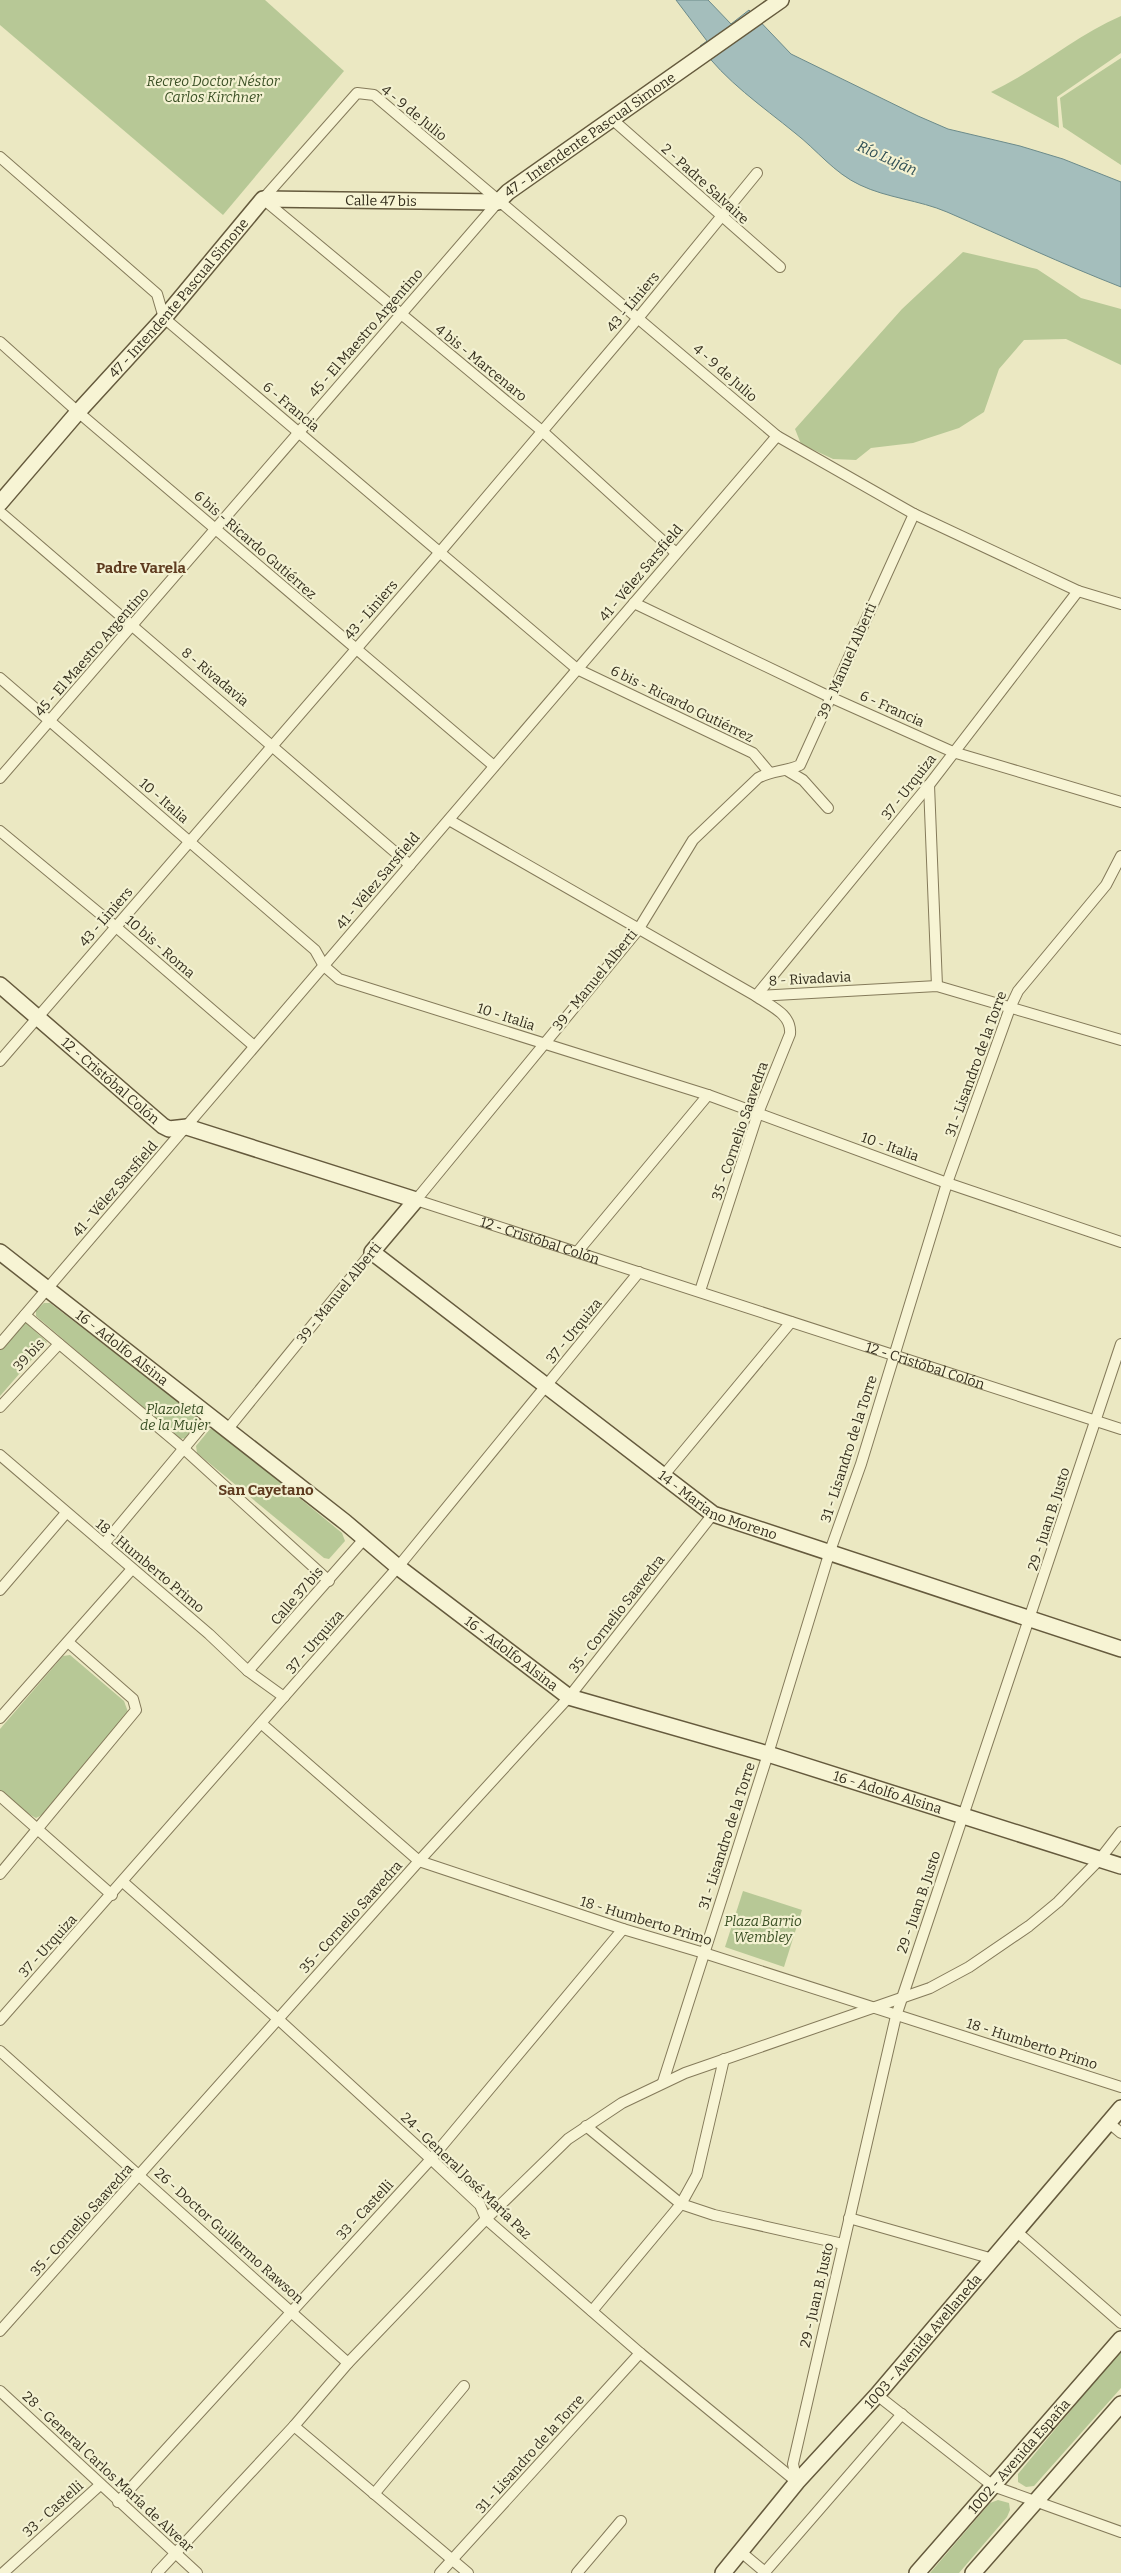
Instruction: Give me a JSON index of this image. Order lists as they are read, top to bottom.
{
  "streets": {
    "street": [
      "4 - 9 de Julio",
      "47 - Intendente Pascual Simone",
      "2 - Padre Salvaire",
      "Calle 47 bis",
      "43 - Liniers",
      "45 - El Maestro Argentino",
      "4 bis - Marcenaro",
      "6 - Francia",
      "6 bis - Ricardo Gutiérrez",
      "41 - Vélez Sarsfield",
      "39 - Manuel Alberti",
      "8 - Rivadavia",
      "37 - Urquiza",
      "10 - Italia",
      "10 bis - Roma",
      "31 - Lisandro de la Torre",
      "12 - Cristóbal Colón",
      "35 - Cornelio Saavedra",
      "16 - Adolfo Alsina",
      "39 bis",
      "14 - Mariano Moreno",
      "29 - Juan B. Justo",
      "18 - Humberto Primo",
      "Calle 37 bis",
      "24 - General José María Paz",
      "33 - Castelli",
      "26 - Doctor Guillermo Rawson",
      "1003 - Avenida Avellaneda",
      "1002 - Avenida España",
      "28 - General Carlos María de Alvear"
    ]
  },
  "crossings": [
    ["4 - 9 de Julio", "47 - Intendente Pascual Simone"],
    ["4 - 9 de Julio", "Calle 47 bis"],
    ["4 - 9 de Julio", "43 - Liniers"],
    ["4 - 9 de Julio", "45 - El Maestro Argentino"],
    ["4 - 9 de Julio", "41 - Vélez Sarsfield"],
    ["4 - 9 de Julio", "39 - Manuel Alberti"],
    ["4 - 9 de Julio", "37 - Urquiza"],
    ["47 - Intendente Pascual Simone", "2 - Padre Salvaire"],
    ["47 - Intendente Pascual Simone", "Calle 47 bis"],
    ["47 - Intendente Pascual Simone", "45 - El Maestro Argentino"],
    ["47 - Intendente Pascual Simone", "4 bis - Marcenaro"],
    ["47 - Intendente Pascual Simone", "6 - Francia"],
    ["47 - Intendente Pascual Simone", "6 bis - Ricardo Gutiérrez"],
    ["2 - Padre Salvaire", "43 - Liniers"],
    ["Calle 47 bis", "45 - El Maestro Argentino"],
    ["Calle 47 bis", "4 bis - Marcenaro"],
    ["43 - Liniers", "4 bis - Marcenaro"],
    ["43 - Liniers", "6 - Francia"],
    ["43 - Liniers", "6 bis - Ricardo Gutiérrez"],
    ["43 - Liniers", "8 - Rivadavia"],
    ["43 - Liniers", "10 - Italia"],
    ["43 - Liniers", "10 bis - Roma"],
    ["43 - Liniers", "12 - Cristóbal Colón"],
    ["45 - El Maestro Argentino", "4 bis - Marcenaro"],
    ["45 - El Maestro Argentino", "6 - Francia"],
    ["45 - El Maestro Argentino", "6 bis - Ricardo Gutiérrez"],
    ["45 - El Maestro Argentino", "8 - Rivadavia"],
    ["45 - El Maestro Argentino", "10 - Italia"],
    ["4 bis - Marcenaro", "41 - Vélez Sarsfield"],
    ["6 - Francia", "6 bis - Ricardo Gutiérrez"],
    ["6 - Francia", "41 - Vélez Sarsfield"],
    ["6 - Francia", "39 - Manuel Alberti"],
    ["6 - Francia", "37 - Urquiza"],
    ["6 bis - Ricardo Gutiérrez", "41 - Vélez Sarsfield"],
    ["6 bis - Ricardo Gutiérrez", "39 - Manuel Alberti"],
    ["41 - Vélez Sarsfield", "8 - Rivadavia"],
    ["41 - Vélez Sarsfield", "10 - Italia"],
    ["41 - Vélez Sarsfield", "10 bis - Roma"],
    ["41 - Vélez Sarsfield", "12 - Cristóbal Colón"],
    ["41 - Vélez Sarsfield", "16 - Adolfo Alsina"],
    ["39 - Manuel Alberti", "8 - Rivadavia"],
    ["39 - Manuel Alberti", "10 - Italia"],
    ["39 - Manuel Alberti", "12 - Cristóbal Colón"],
    ["39 - Manuel Alberti", "16 - Adolfo Alsina"],
    ["39 - Manuel Alberti", "14 - Mariano Moreno"],
    ["8 - Rivadavia", "37 - Urquiza"],
    ["8 - Rivadavia", "31 - Lisandro de la Torre"],
    ["8 - Rivadavia", "35 - Cornelio Saavedra"],
    ["37 - Urquiza", "12 - Cristóbal Colón"],
    ["37 - Urquiza", "35 - Cornelio Saavedra"],
    ["37 - Urquiza", "16 - Adolfo Alsina"],
    ["37 - Urquiza", "14 - Mariano Moreno"],
    ["37 - Urquiza", "18 - Humberto Primo"],
    ["37 - Urquiza", "24 - General José María Paz"],
    ["10 - Italia", "31 - Lisandro de la Torre"],
    ["10 - Italia", "35 - Cornelio Saavedra"],
    ["31 - Lisandro de la Torre", "12 - Cristóbal Colón"],
    ["31 - Lisandro de la Torre", "16 - Adolfo Alsina"],
    ["31 - Lisandro de la Torre", "14 - Mariano Moreno"],
    ["31 - Lisandro de la Torre", "18 - Humberto Primo"],
    ["31 - Lisandro de la Torre", "24 - General José María Paz"],
    ["12 - Cristóbal Colón", "35 - Cornelio Saavedra"],
    ["12 - Cristóbal Colón", "29 - Juan B. Justo"],
    ["35 - Cornelio Saavedra", "16 - Adolfo Alsina"],
    ["35 - Cornelio Saavedra", "14 - Mariano Moreno"],
    ["35 - Cornelio Saavedra", "18 - Humberto Primo"],
    ["35 - Cornelio Saavedra", "24 - General José María Paz"],
    ["35 - Cornelio Saavedra", "26 - Doctor Guillermo Rawson"],
    ["16 - Adolfo Alsina", "29 - Juan B. Justo"],
    ["16 - Adolfo Alsina", "Calle 37 bis"],
    ["14 - Mariano Moreno", "29 - Juan B. Justo"],
    ["29 - Juan B. Justo", "18 - Humberto Primo"],
    ["29 - Juan B. Justo", "24 - General José María Paz"],
    ["29 - Juan B. Justo", "1003 - Avenida Avellaneda"],
    ["18 - Humberto Primo", "Calle 37 bis"],
    ["18 - Humberto Primo", "33 - Castelli"],
    ["24 - General José María Paz", "33 - Castelli"],
    ["24 - General José María Paz", "1003 - Avenida Avellaneda"],
    ["33 - Castelli", "26 - Doctor Guillermo Rawson"],
    ["33 - Castelli", "28 - General Carlos María de Alvear"]
  ],
  "districts": ["Padre Varela", "San Cayetano"],
  "water": ["Río Luján"],
  "parks": ["Recreo Doctor Néstor Carlos Kirchner", "Plazoleta de la Mujer", "Plaza Barrio Wembley"]
}
